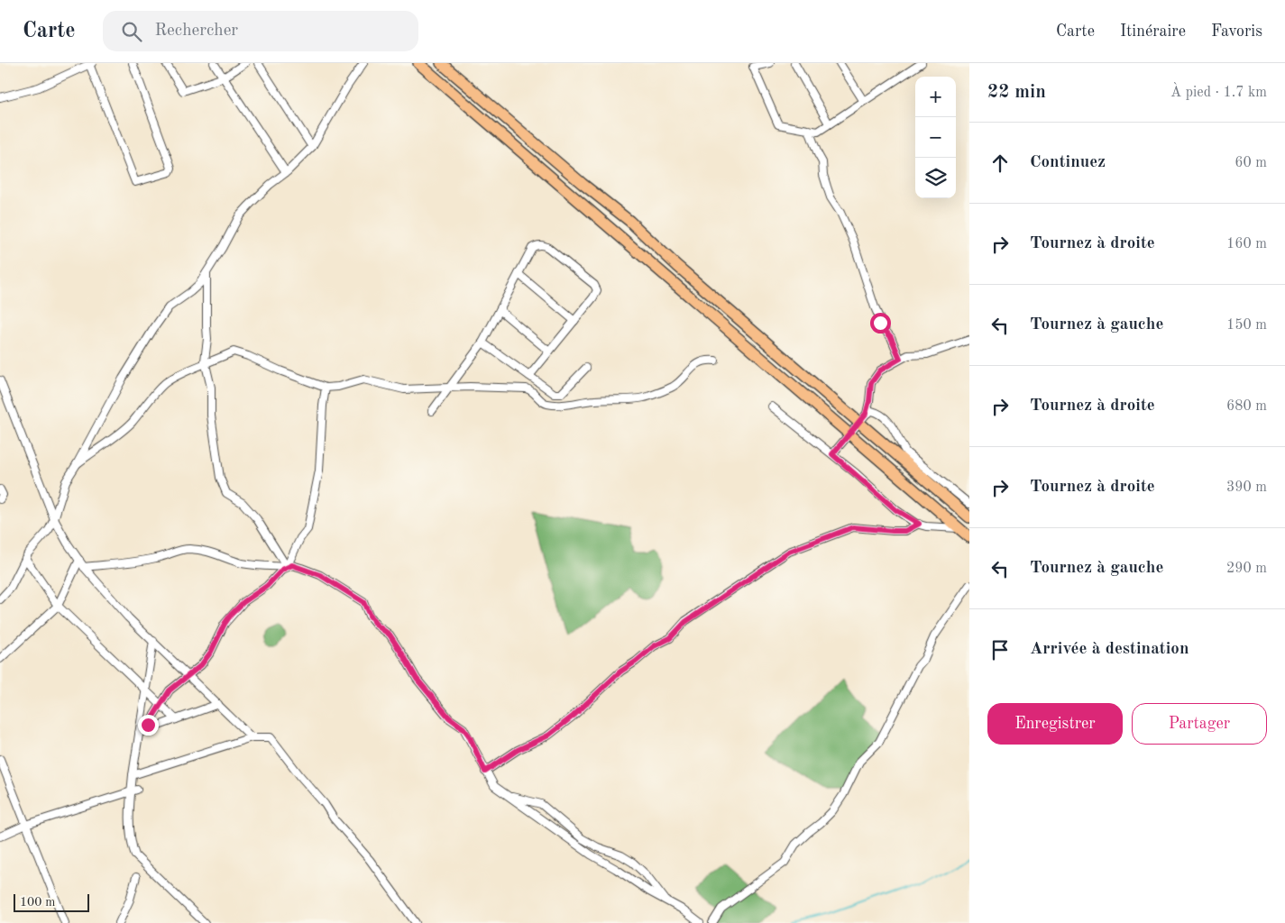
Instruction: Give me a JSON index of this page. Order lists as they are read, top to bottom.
{
  "scale_bar": "100 m",
  "page": {
    "header": "Carte",
    "search": "Rechercher",
    "nav": ["Carte", "Itinéraire", "Favoris"],
    "heading": ["22 min", "À pied · 1.7 km"],
    "map_buttons": ["+", "−"],
    "list": [
      ["Continuez", "60 m"],
      ["Tournez à droite", "160 m"],
      ["Tournez à gauche", "150 m"],
      ["Tournez à droite", "680 m"],
      ["Tournez à droite", "390 m"],
      ["Tournez à gauche", "290 m"],
      "Arrivée à destination"
    ],
    "buttons": ["Enregistrer", "Partager"],
    "scale": "100 m"
  }
}
